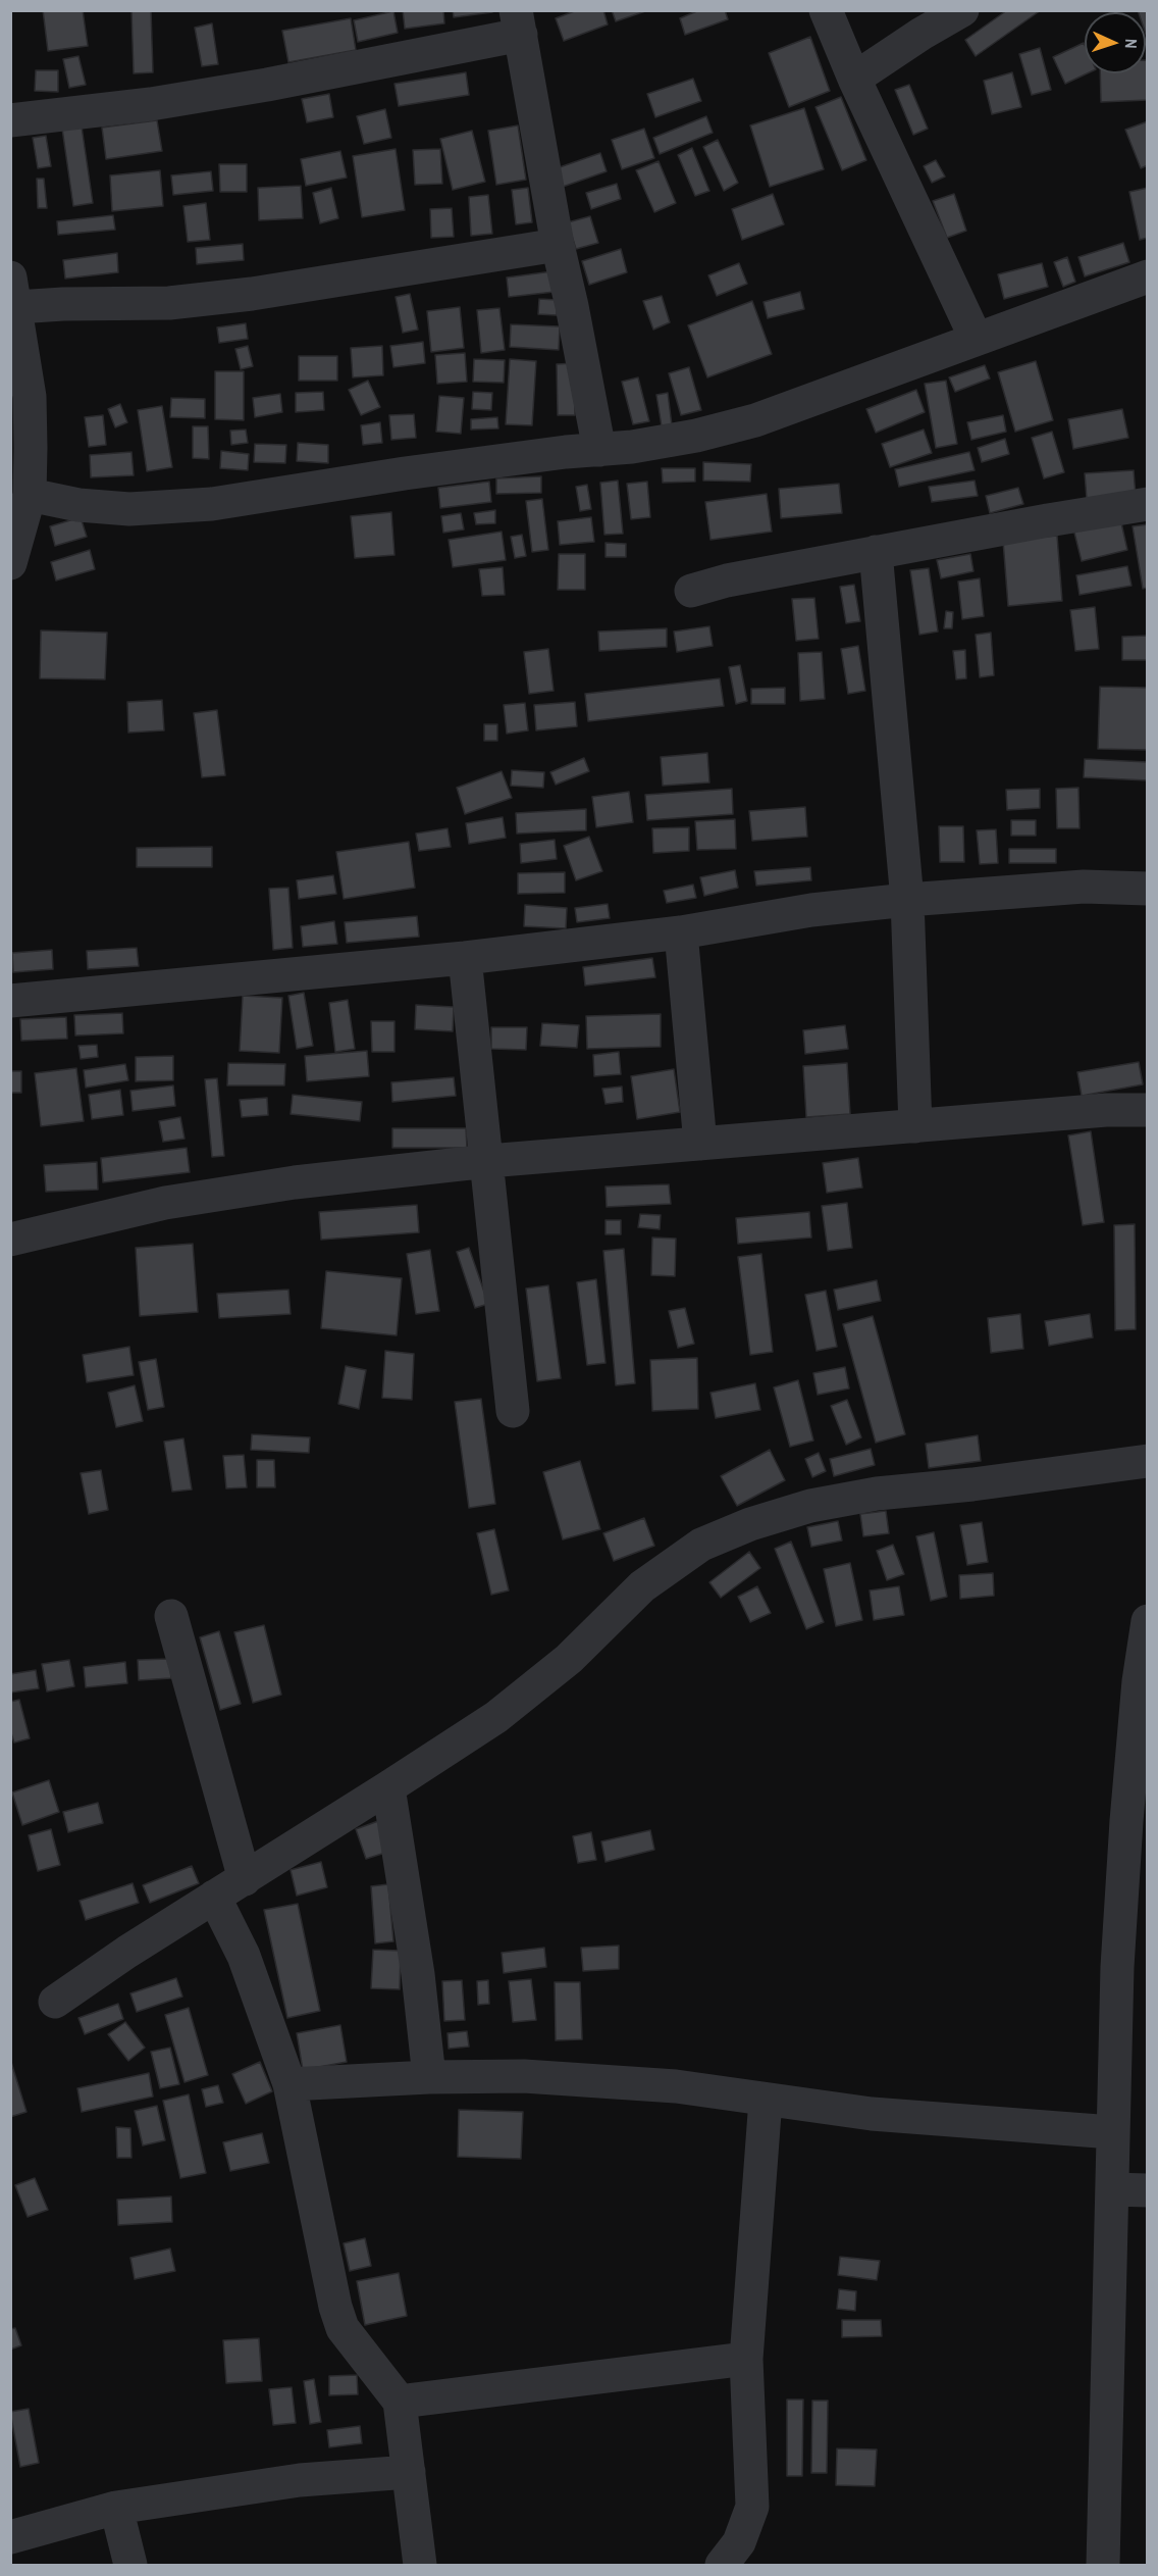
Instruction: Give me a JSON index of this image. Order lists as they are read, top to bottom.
{
  "north": "right"
}
